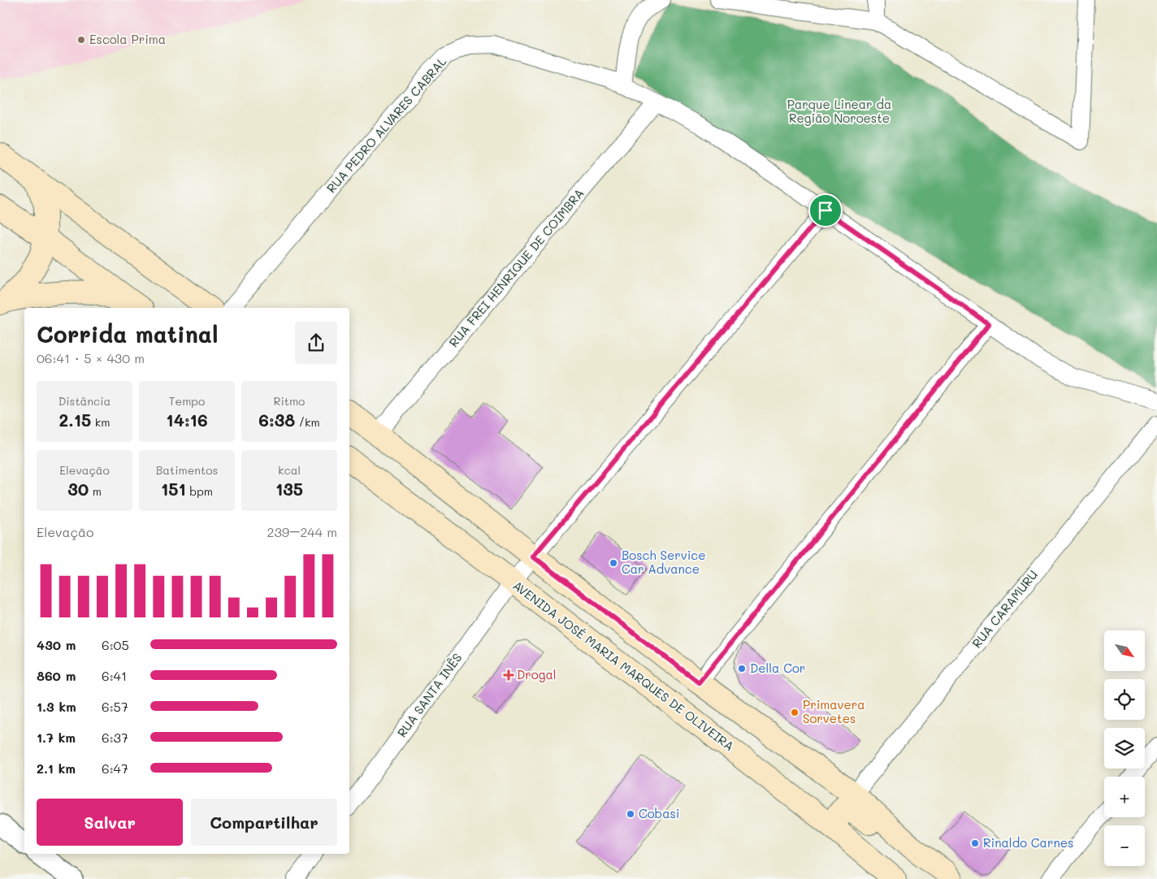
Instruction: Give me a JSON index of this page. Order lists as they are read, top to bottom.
{
  "streets": {
    "main road": ["AVENIDA JOSÉ MARIA MARQUES DE OLIVEIRA"],
    "street": [
      "RUA PEDRO ALVARES CABRAL",
      "RUA FREI HENRIQUE DE COIMBRA",
      "RUA CARAMURU",
      "RUA SANTA INÊS"
    ]
  },
  "crossings": [
    ["RUA PEDRO ALVARES CABRAL", "RUA FREI HENRIQUE DE COIMBRA"],
    ["RUA PEDRO ALVARES CABRAL", "RUA SANTA INÊS"],
    ["AVENIDA JOSÉ MARIA MARQUES DE OLIVEIRA", "RUA SANTA INÊS"]
  ],
  "parks": ["Parque Linear da Região Noroeste"],
  "places": {
    "other": [
      "Escola Prima",
      "Bosch Service Car Advance",
      "Della Cor",
      "Primavera Sorvetes",
      "Cobasi",
      "Rinaldo Carnes"
    ],
    "health": ["Drogal"]
  },
  "north": "bottom right",
  "page": {
    "heading": ["Corrida matinal", "06:41 · 5 × 430 m"],
    "stats": [
      ["Distância", "2.15 km"],
      ["Tempo", "14:16"],
      ["Ritmo", "6:38 /km"],
      ["Elevação", "30 m"],
      ["Batimentos", "151 bpm"],
      ["kcal", "135"]
    ],
    "chart": ["Elevação", "239–244 m"],
    "list": [
      {
        "name": "430 m",
        "note": "6:05"
      },
      {
        "name": "860 m",
        "note": "6:41"
      },
      {
        "name": "1.3 km",
        "note": "6:57"
      },
      {
        "name": "1.7 km",
        "note": "6:37"
      },
      {
        "name": "2.1 km",
        "note": "6:47"
      }
    ],
    "map_buttons": ["+", "−"],
    "buttons": ["Salvar", "Compartilhar"]
  }
}
